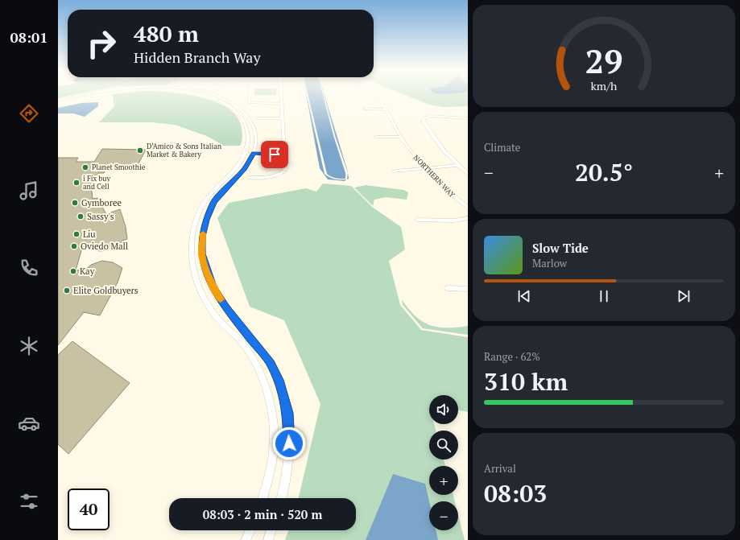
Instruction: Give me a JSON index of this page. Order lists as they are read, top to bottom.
{
  "streets": {
    "street": ["NORTHERN WAY"]
  },
  "places": [
    "D’Amico & Sons Italian Market & Bakery",
    "Planet Smoothie",
    "i Fix buy and Cell",
    "Gymboree",
    "Sassy's",
    "Liu",
    "Oviedo Mall",
    "Kay",
    "Elite Goldbuyers"
  ],
  "page": {
    "tabs": "08:01",
    "turn": ["480 m", "Hidden Branch Way"],
    "tile": [
      "Climate",
      ["Range · 62%", "310 km"],
      ["Arrival", "08:03"]
    ],
    "heat": ["−", "20.5°", "+"],
    "song": ["Slow Tide", "Marlow"],
    "map_buttons": ["+", "−"],
    "limit": "40",
    "trip": "08:03 · 2 min · 520 m",
    "gauge": ["29", "km/h"]
  }
}
